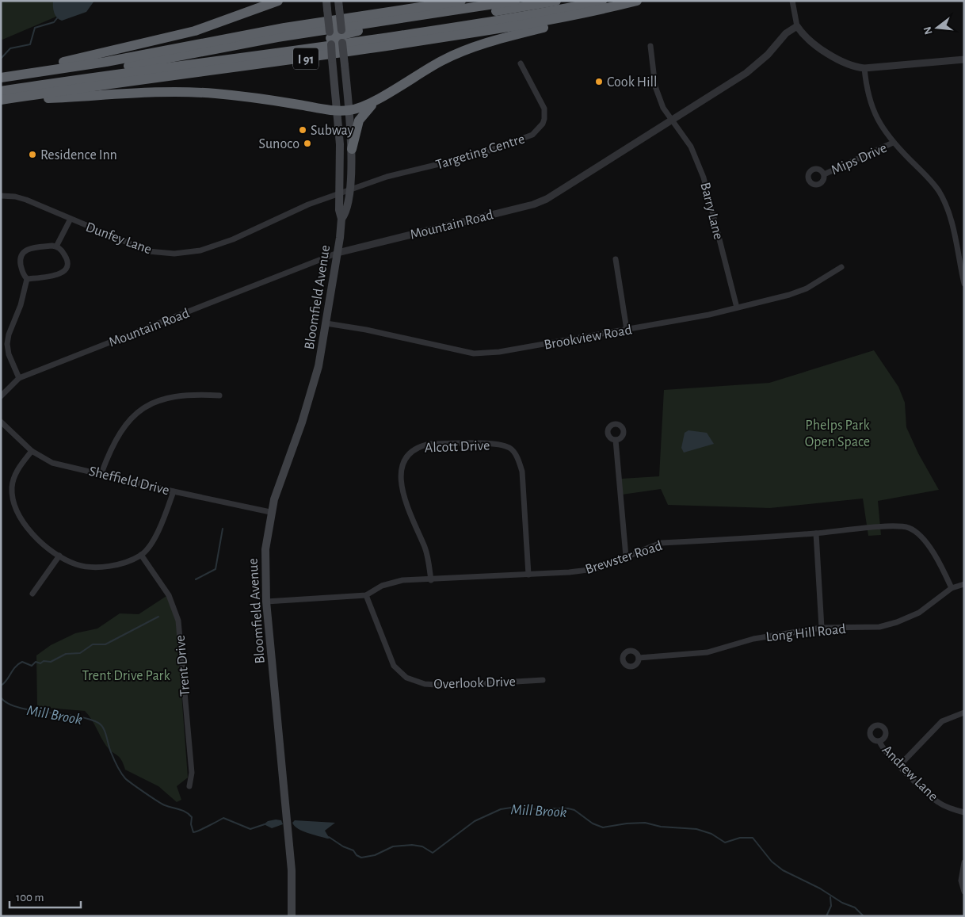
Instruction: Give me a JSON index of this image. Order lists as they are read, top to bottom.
{
  "streets": {
    "highway": ["I 91"],
    "main road": ["Bloomfield Avenue"],
    "street": [
      "Targeting Centre",
      "Mips Drive",
      "Barry Lane",
      "Mountain Road",
      "Dunfey Lane",
      "Brookview Road",
      "Alcott Drive",
      "Sheffield Drive",
      "Brewster Road",
      "Long Hill Road",
      "Trent Drive",
      "Overlook Drive",
      "Andrew Lane"
    ]
  },
  "crossings": [
    ["Targeting Centre", "Dunfey Lane"],
    ["Targeting Centre", "Bloomfield Avenue"],
    ["Barry Lane", "Mountain Road"],
    ["Barry Lane", "Brookview Road"],
    ["Mountain Road", "Bloomfield Avenue"],
    ["Dunfey Lane", "Bloomfield Avenue"],
    ["Bloomfield Avenue", "Brookview Road"],
    ["Bloomfield Avenue", "Sheffield Drive"],
    ["Bloomfield Avenue", "Brewster Road"],
    ["Alcott Drive", "Brewster Road"],
    ["Brewster Road", "Long Hill Road"],
    ["Brewster Road", "Overlook Drive"]
  ],
  "water": ["Mill Brook"],
  "parks": ["Phelps Park Open Space", "Trent Drive Park"],
  "places": [
    "Cook Hill",
    "Subway",
    "Sunoco",
    "Residence Inn"
  ],
  "scale_bar": "100 m",
  "north": "left"
}
